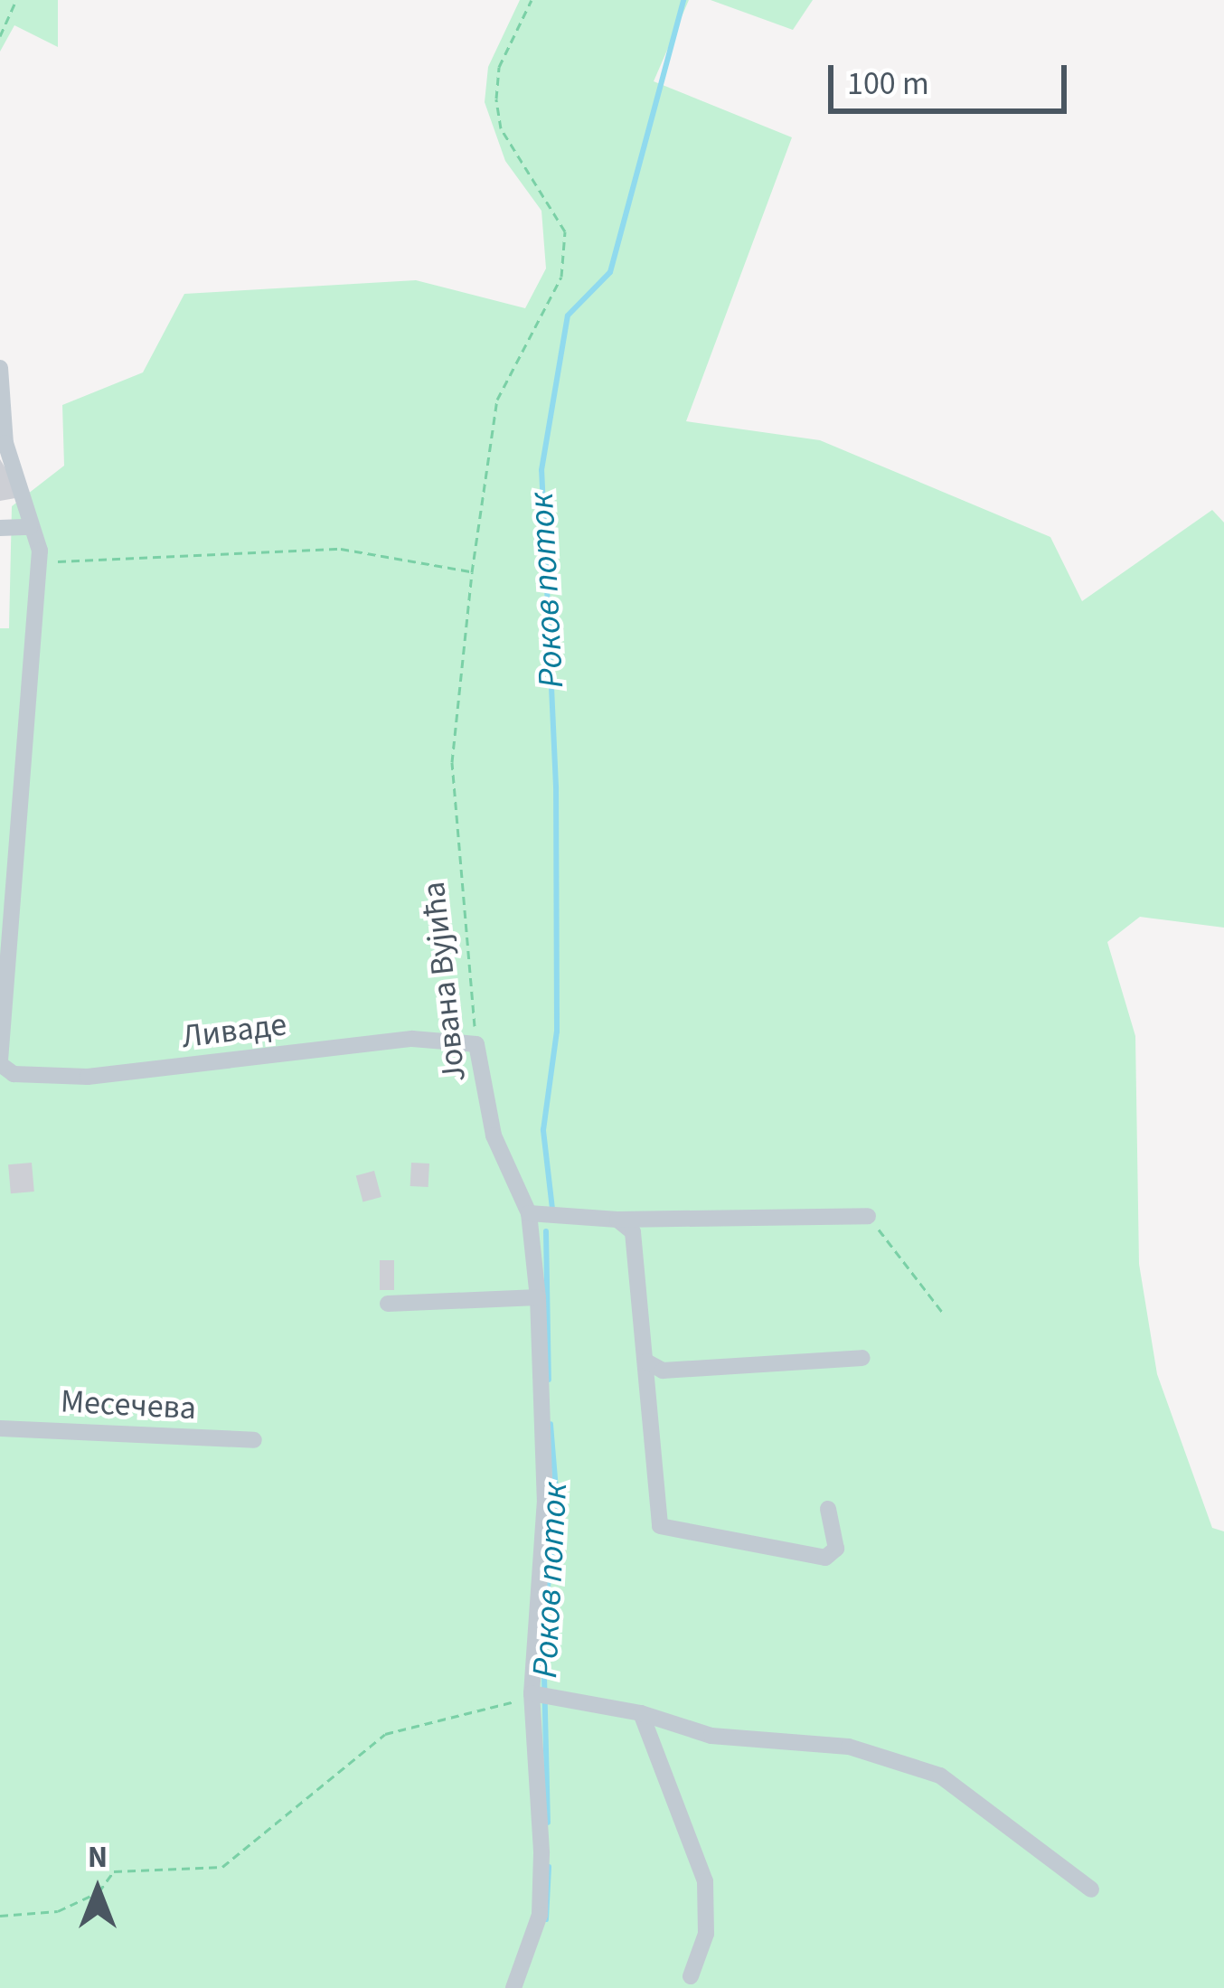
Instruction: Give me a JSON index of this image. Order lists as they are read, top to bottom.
{
  "streets": {
    "street": ["Јована Вујића", "Ливаде", "Месечева"]
  },
  "crossings": [
    ["Јована Вујића", "Ливаде"]
  ],
  "water": ["Роков поток"],
  "scale_bar": "100 m",
  "north": "top"
}
